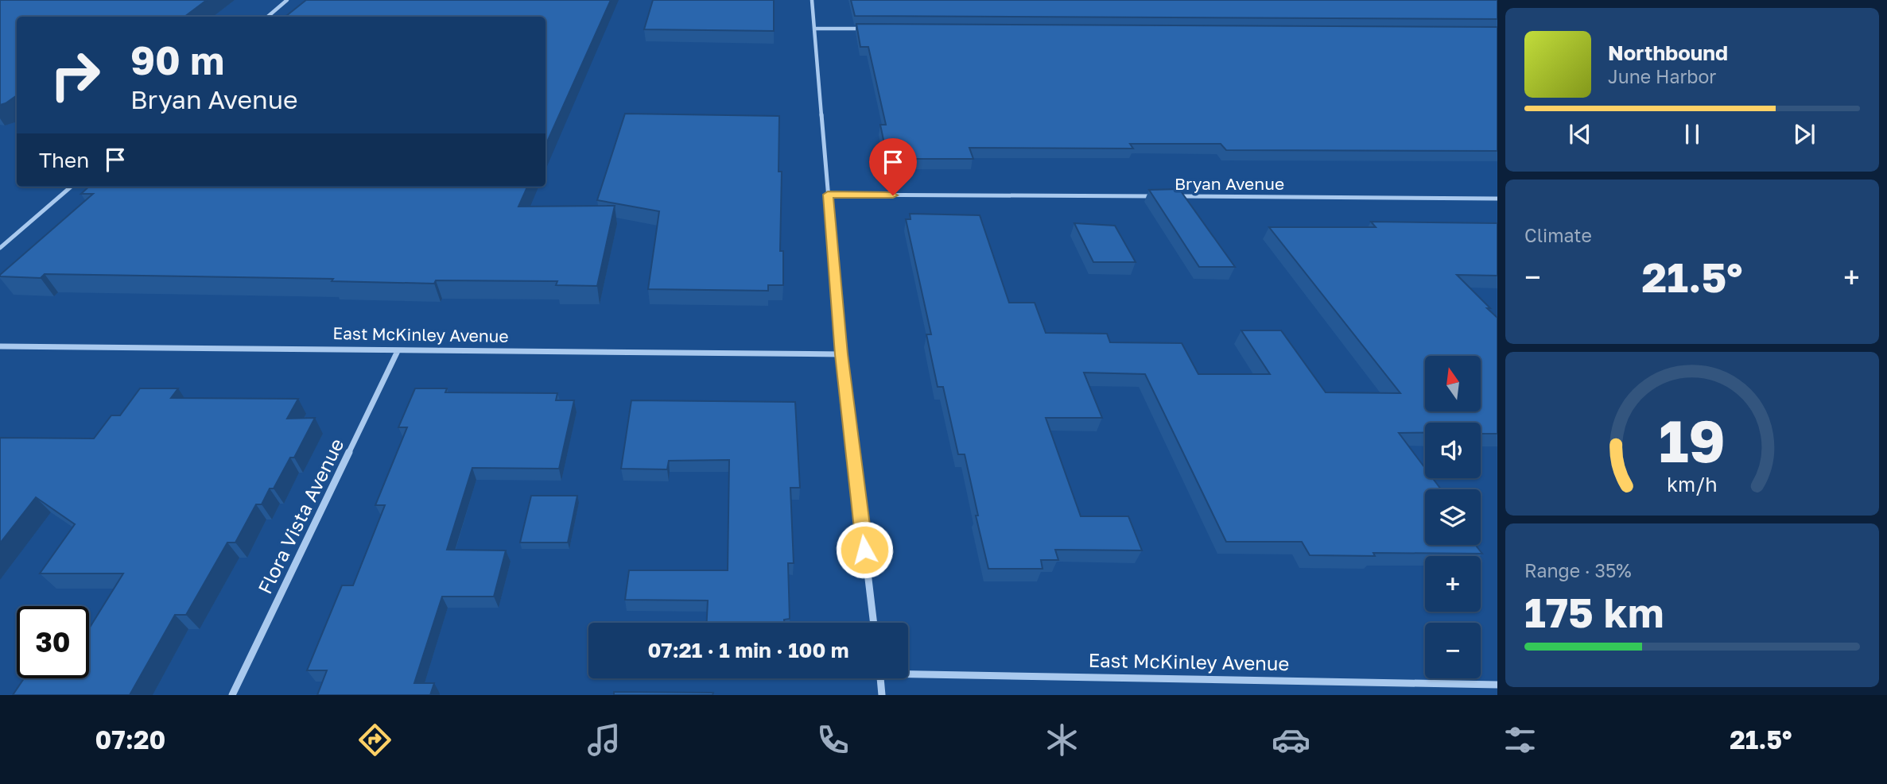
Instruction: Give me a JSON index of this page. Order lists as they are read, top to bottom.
{
  "streets": {
    "street": ["Bryan Avenue", "East McKinley Avenue", "Flora Vista Avenue"]
  },
  "crossings": [
    ["East McKinley Avenue", "Flora Vista Avenue"]
  ],
  "north": "top",
  "page": {
    "turn": ["90 m", "Bryan Avenue"],
    "song": ["Northbound", "June Harbor"],
    "then": "Then",
    "tile": [
      "Climate",
      ["Range · 35%", "175 km"]
    ],
    "heat": ["−", "21.5°", "+"],
    "map_buttons": ["+", "−"],
    "limit": "30",
    "trip": "07:21 · 1 min · 100 m",
    "tabs": ["07:20", "21.5°"],
    "gauge": ["19", "km/h"]
  }
}
